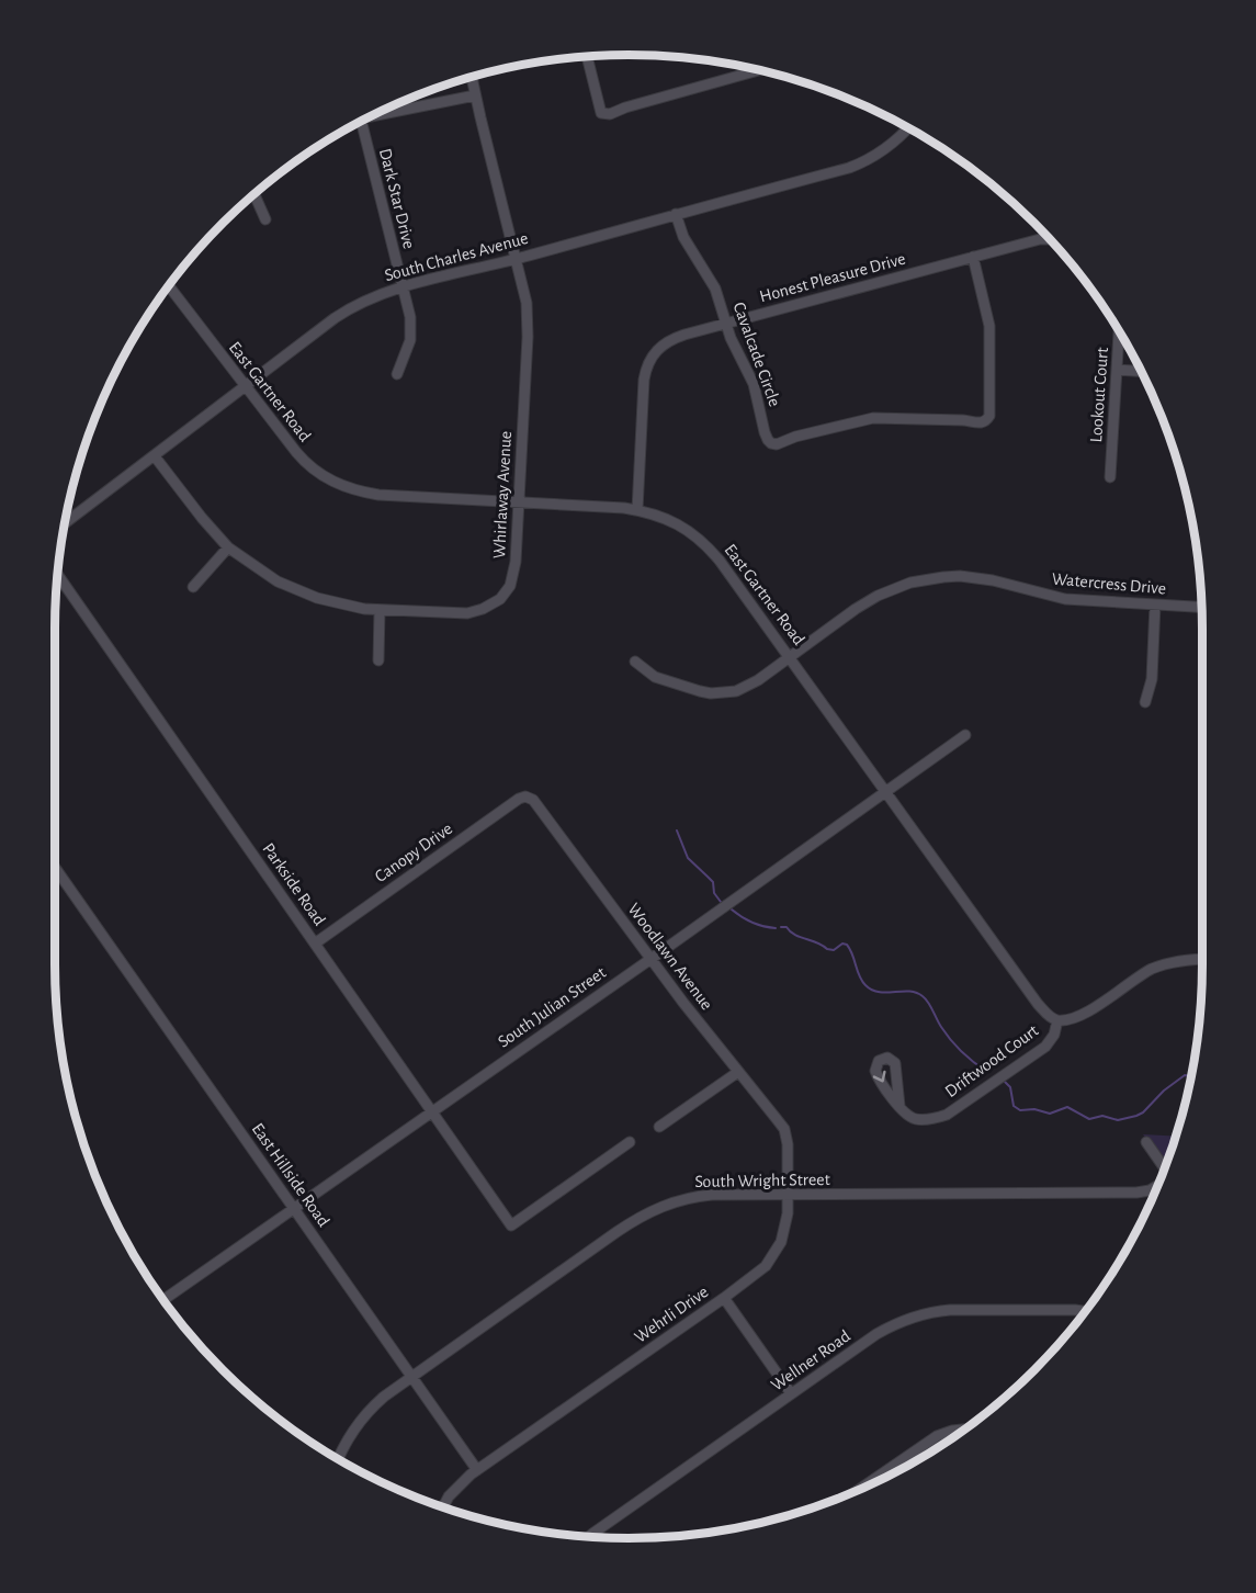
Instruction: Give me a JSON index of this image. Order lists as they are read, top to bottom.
{
  "streets": {
    "street": [
      "Dark Star Drive",
      "South Charles Avenue",
      "Honest Pleasure Drive",
      "Cavalcade Circle",
      "East Gartner Road",
      "Lookout Court",
      "Whirlaway Avenue",
      "Watercress Drive",
      "Canopy Drive",
      "Parkside Road",
      "Woodlawn Avenue",
      "South Julian Street",
      "Driftwood Court",
      "East Hillside Road",
      "South Wright Street",
      "Wehrli Drive",
      "Wellner Road"
    ]
  },
  "crossings": [
    ["Dark Star Drive", "South Charles Avenue"],
    ["South Charles Avenue", "Cavalcade Circle"],
    ["South Charles Avenue", "East Gartner Road"],
    ["South Charles Avenue", "Whirlaway Avenue"],
    ["Honest Pleasure Drive", "Cavalcade Circle"],
    ["Honest Pleasure Drive", "East Gartner Road"],
    ["East Gartner Road", "Whirlaway Avenue"],
    ["East Gartner Road", "Watercress Drive"],
    ["East Gartner Road", "South Julian Street"],
    ["East Gartner Road", "Driftwood Court"],
    ["Canopy Drive", "Parkside Road"],
    ["Canopy Drive", "Woodlawn Avenue"],
    ["Parkside Road", "South Julian Street"],
    ["Woodlawn Avenue", "South Julian Street"],
    ["Woodlawn Avenue", "Wehrli Drive"],
    ["South Julian Street", "East Hillside Road"],
    ["East Hillside Road", "South Wright Street"],
    ["East Hillside Road", "Wehrli Drive"],
    ["South Wright Street", "Wehrli Drive"]
  ]
}
